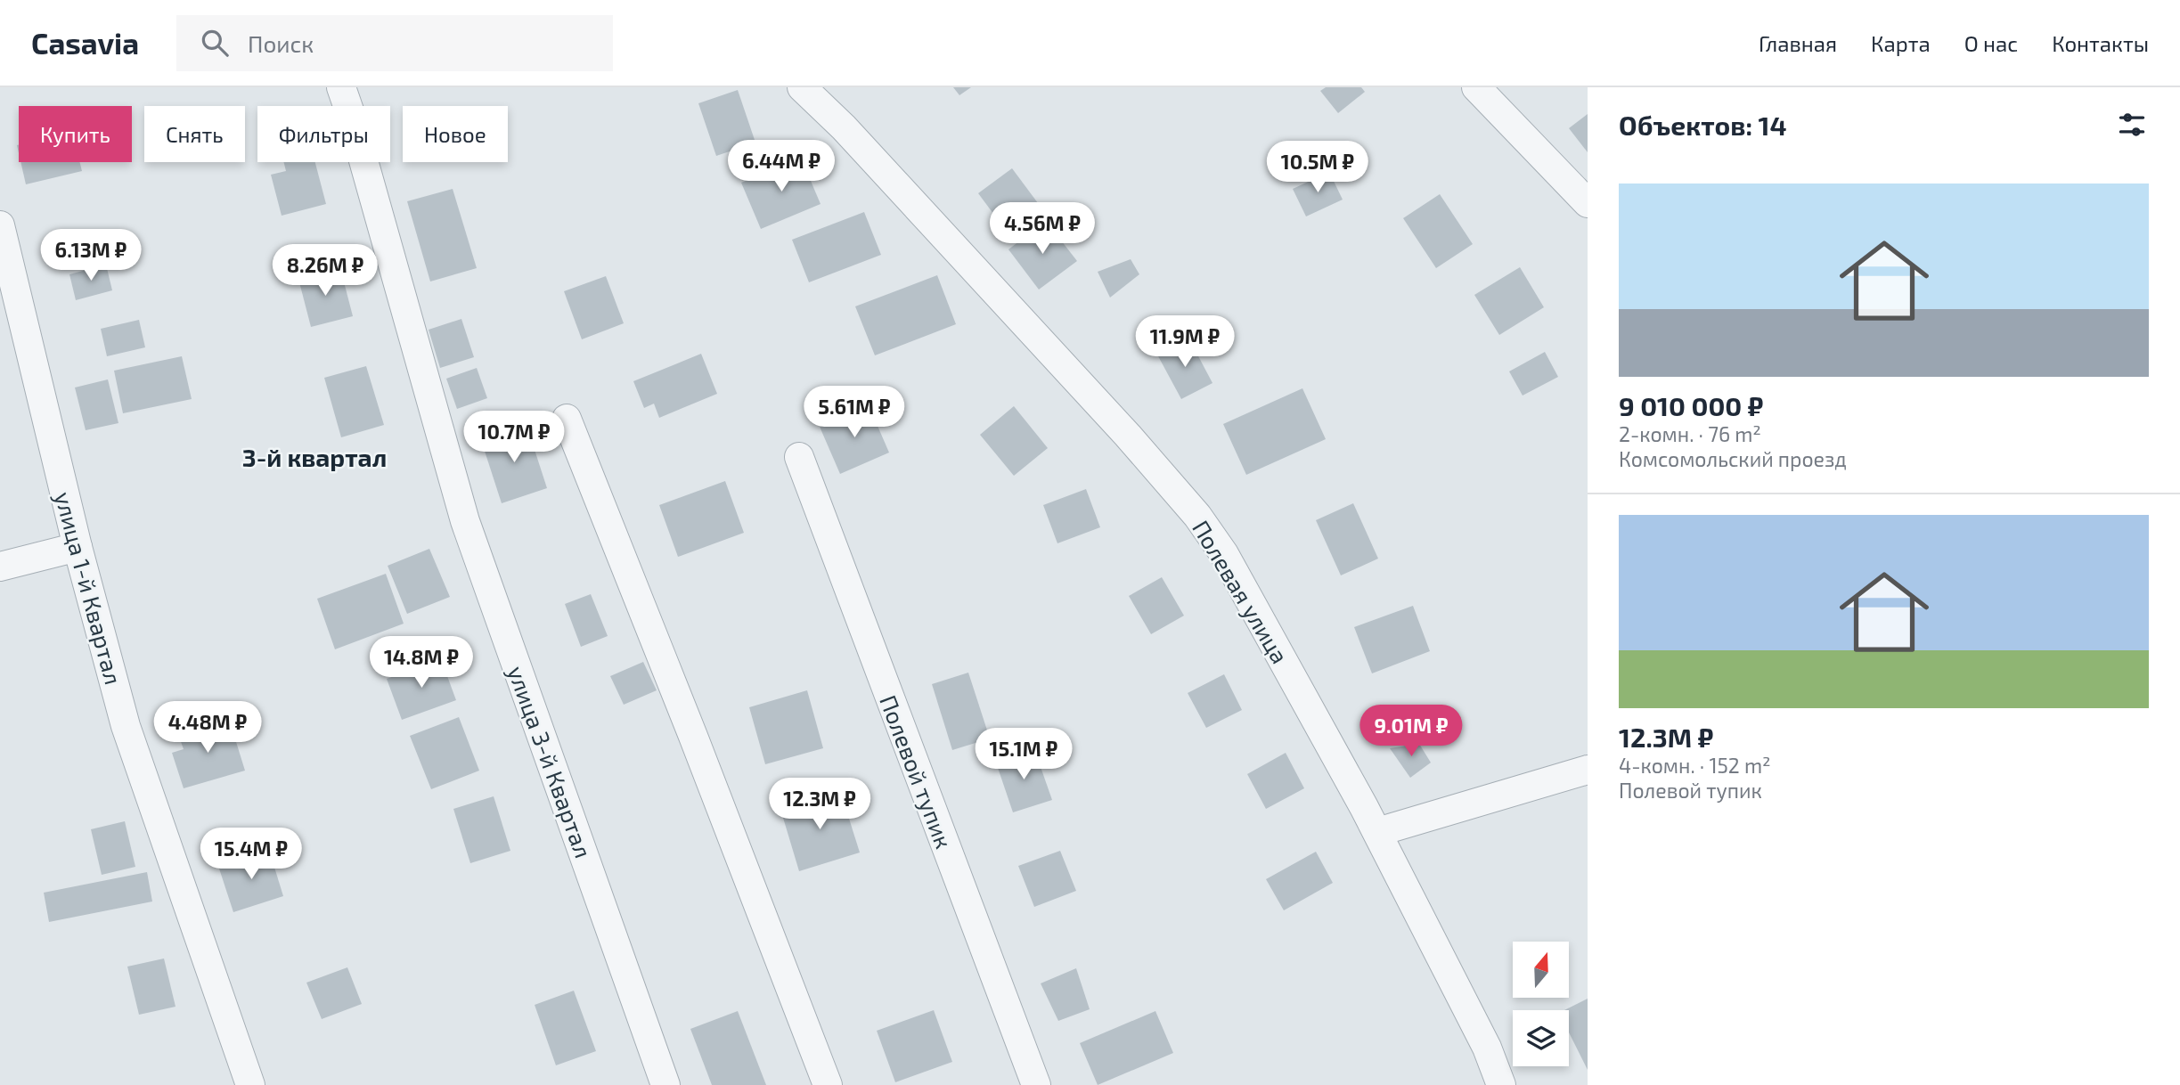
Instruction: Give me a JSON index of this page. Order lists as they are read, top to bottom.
{
  "streets": {
    "street": [
      "улица 1-й Квартал",
      "Полевая улица",
      "улица 3-й Квартал",
      "Полевой тупик"
    ]
  },
  "districts": ["3-й квартал"],
  "north": "top",
  "page": {
    "header": "Casavia",
    "search": "Поиск",
    "nav": [
      "Главная",
      "Карта",
      "О нас",
      "Контакты"
    ],
    "heading": "Объектов: 14",
    "chip": [
      "Купить",
      "Снять",
      "Фильтры",
      "Новое"
    ],
    "price": [
      "6.44M ₽",
      "10.5M ₽",
      "4.56M ₽",
      "6.13M ₽",
      "8.26M ₽",
      "11.9M ₽",
      "5.61M ₽",
      "10.7M ₽",
      "14.8M ₽",
      "4.48M ₽",
      "9.01M ₽",
      "15.1M ₽",
      "12.3M ₽",
      "15.4M ₽"
    ],
    "list": [
      {
        "name": "9 010 000 ₽",
        "note": "2-комн. · 76 m² · Комсомольский проезд"
      },
      {
        "name": "12.3M ₽",
        "note": "4-комн. · 152 m² · Полевой тупик"
      }
    ]
  }
}
